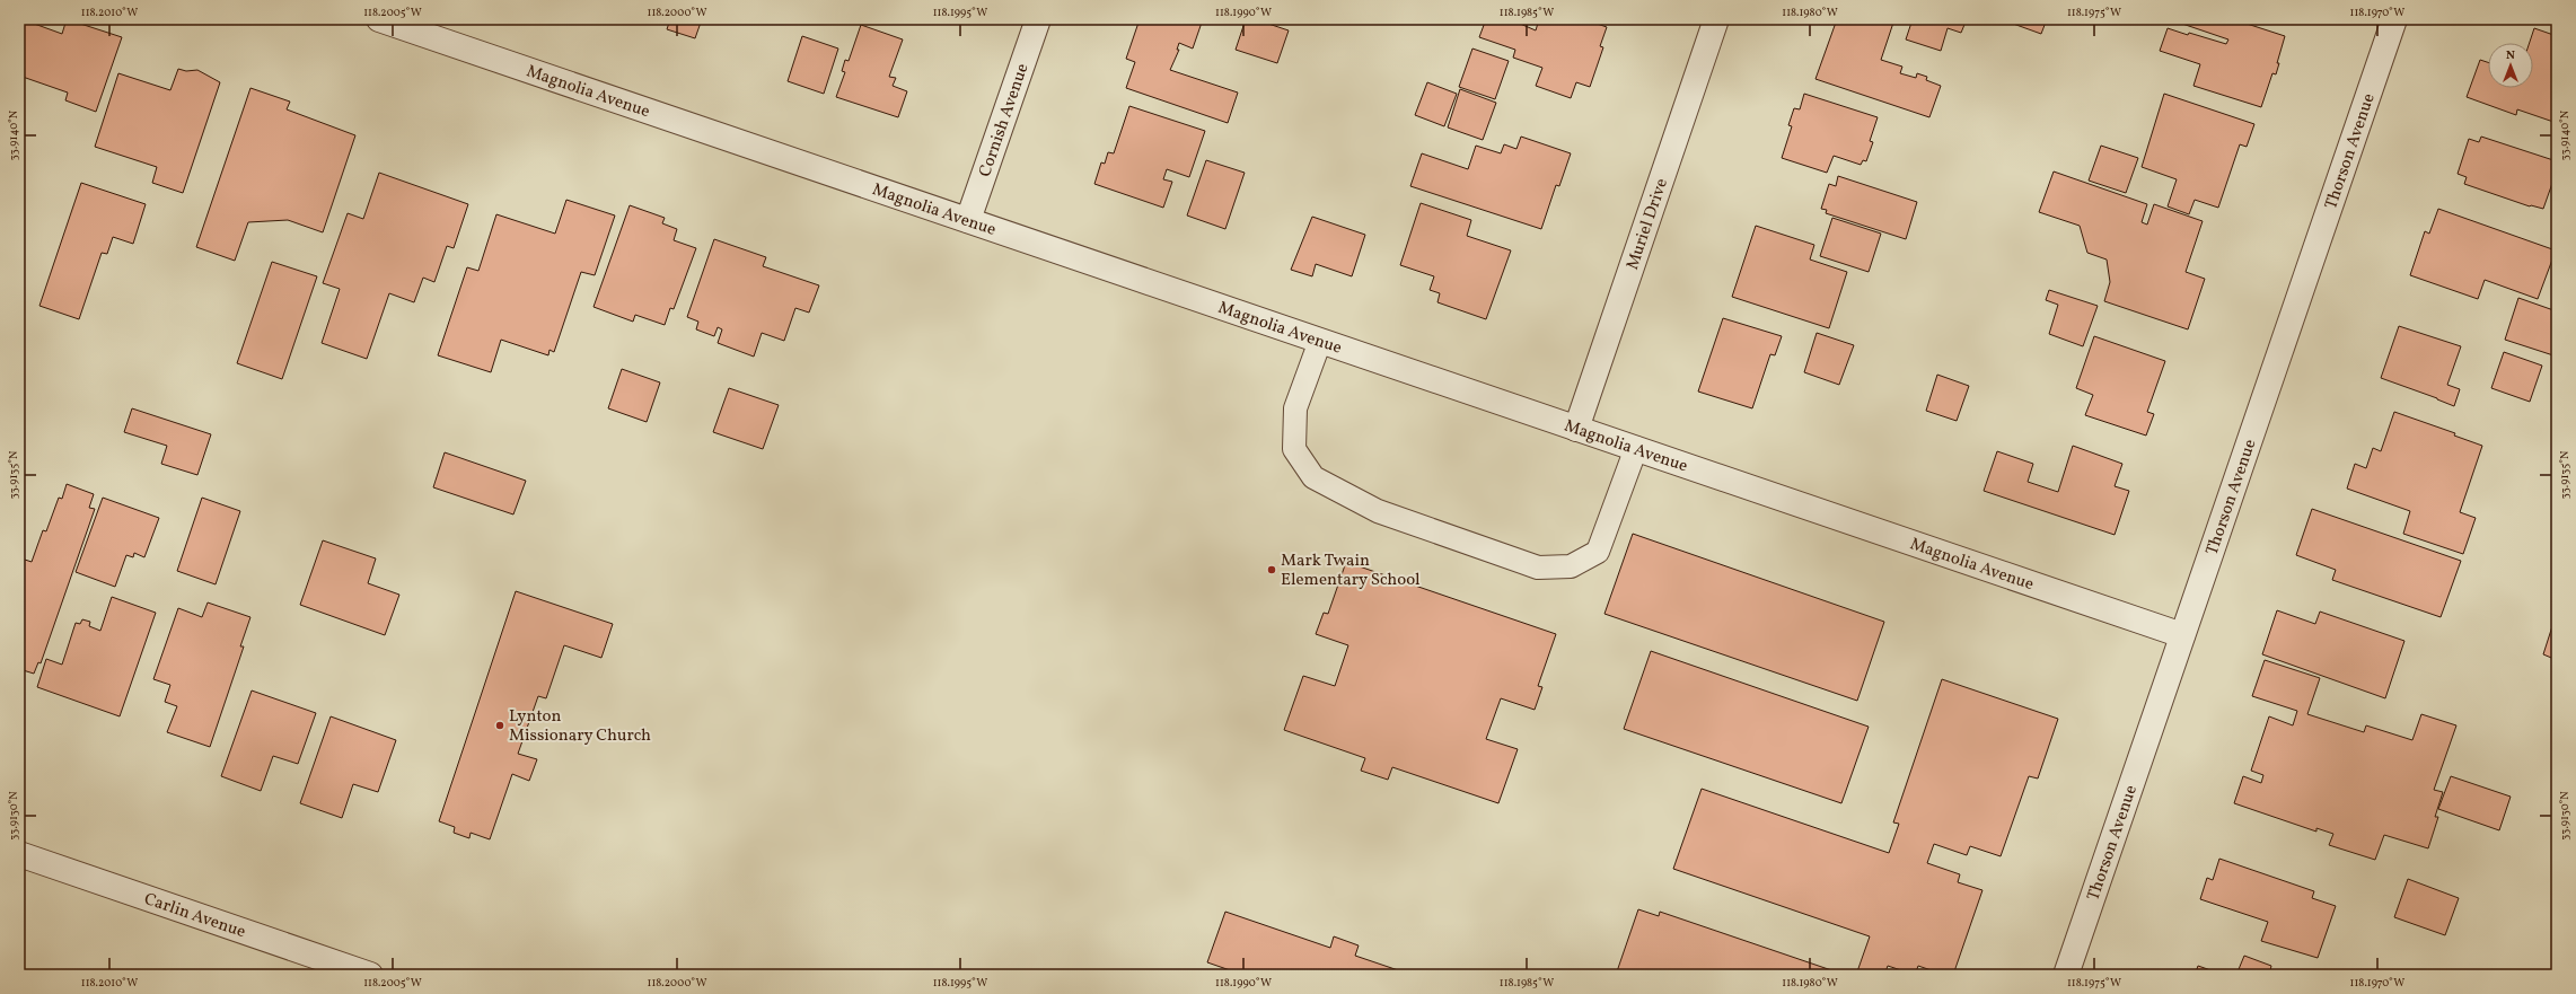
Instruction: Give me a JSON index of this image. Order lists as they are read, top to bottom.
{
  "streets": {
    "street": [
      "Magnolia Avenue",
      "Cornish Avenue",
      "Thorson Avenue",
      "Muriel Drive",
      "Carlin Avenue"
    ]
  },
  "crossings": [
    ["Magnolia Avenue", "Cornish Avenue"],
    ["Magnolia Avenue", "Thorson Avenue"],
    ["Magnolia Avenue", "Muriel Drive"]
  ],
  "places": ["Mark Twain Elementary School", "Lynton Missionary Church"],
  "north": "top",
  "coordinates": [
    "118.2010°W",
    "118.2005°W",
    "118.2000°W",
    "118.1995°W",
    "118.1990°W",
    "118.1985°W",
    "118.1980°W",
    "118.1975°W",
    "118.1970°W",
    "33.9140°N",
    "33.9135°N",
    "33.9130°N"
  ]
}
